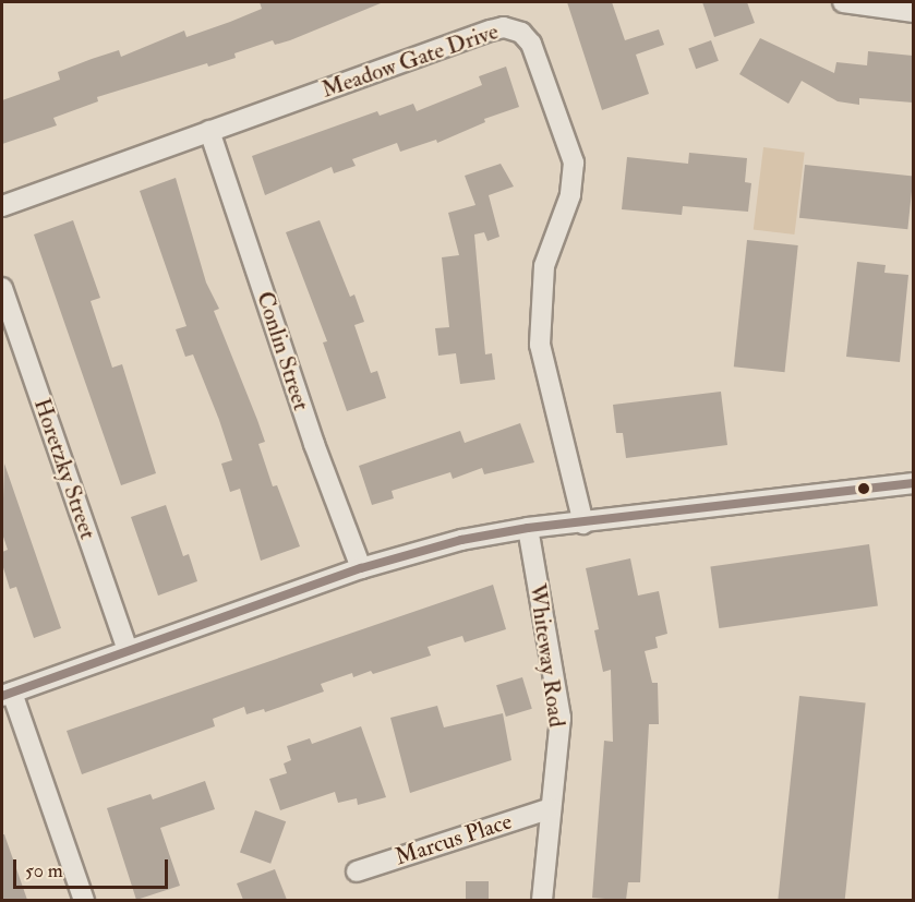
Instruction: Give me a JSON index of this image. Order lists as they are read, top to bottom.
{
  "streets": {
    "street": [
      "Meadow Gate Drive",
      "Conlin Street",
      "Horetzky Street",
      "Whiteway Road",
      "Marcus Place"
    ]
  },
  "crossings": [
    ["Meadow Gate Drive", "Conlin Street"],
    ["Whiteway Road", "Marcus Place"]
  ],
  "scale_bar": "50 m"
}
